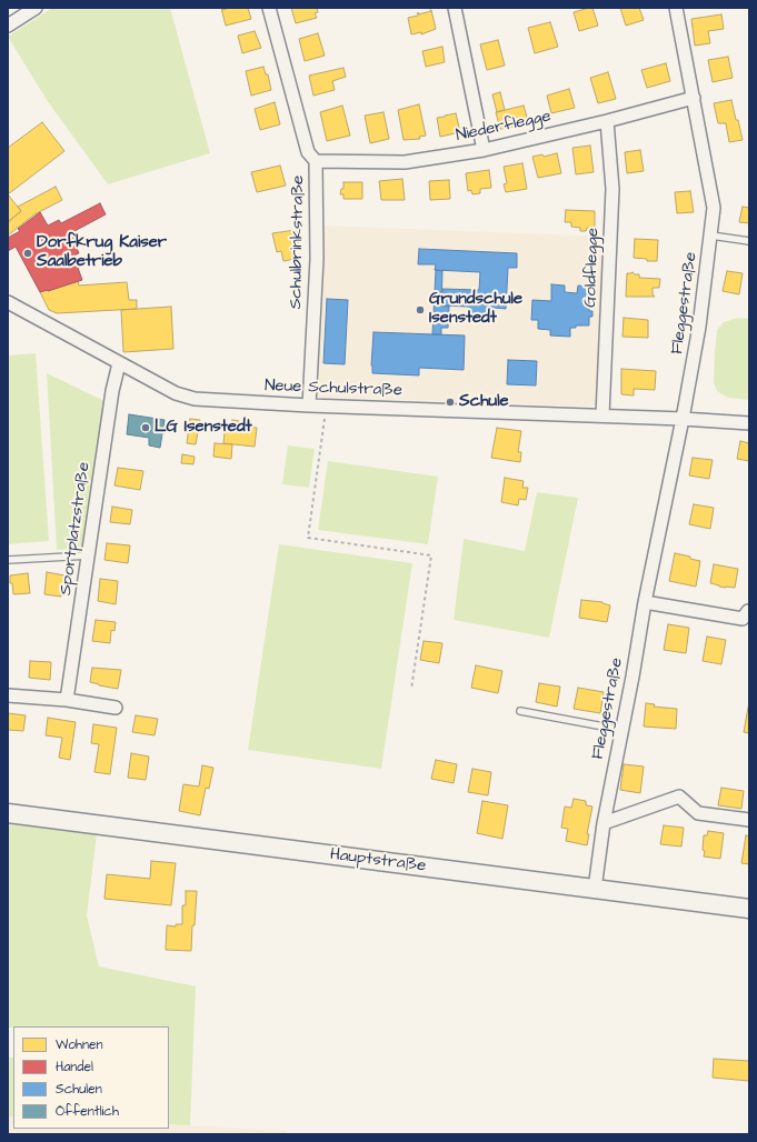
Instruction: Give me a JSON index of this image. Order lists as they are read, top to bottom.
{
  "streets": {
    "main road": ["Hauptstraße"],
    "street": [
      "Niederflegge",
      "Schulbrinkstraße",
      "Goldflegge",
      "Fleggestraße",
      "Neue Schulstraße",
      "Sportplatzstraße"
    ]
  },
  "crossings": [
    ["Niederflegge", "Schulbrinkstraße"],
    ["Niederflegge", "Goldflegge"],
    ["Niederflegge", "Fleggestraße"],
    ["Schulbrinkstraße", "Neue Schulstraße"],
    ["Goldflegge", "Neue Schulstraße"],
    ["Fleggestraße", "Neue Schulstraße"],
    ["Fleggestraße", "Hauptstraße"],
    ["Neue Schulstraße", "Sportplatzstraße"]
  ],
  "places": [
    "Dorfkrug Kaiser Saalbetrieb",
    "Grundschule Isenstedt",
    "Schule",
    "LG Isenstedt"
  ],
  "legend": [
    "Wohnen",
    "Handel",
    "Schulen",
    "Öffentlich"
  ]
}
